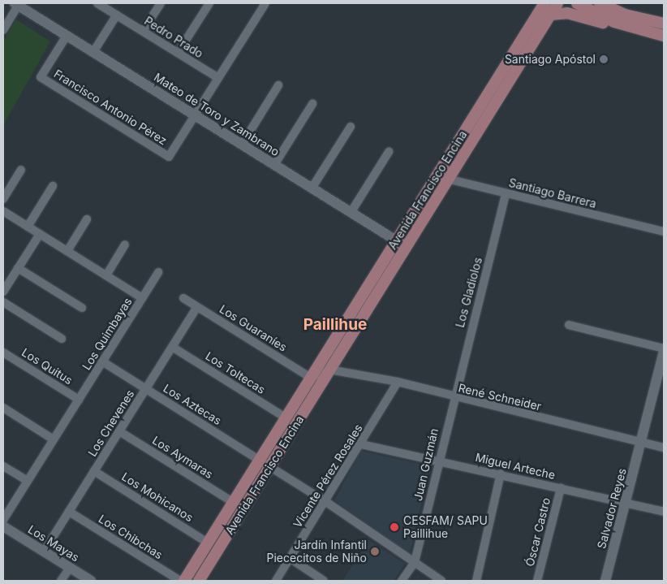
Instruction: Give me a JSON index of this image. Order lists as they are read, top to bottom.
{
  "streets": {
    "main road": ["Avenida Francisco Encina"],
    "street": [
      "Pedro Prado",
      "Francisco Antonio Pérez",
      "Mateo de Toro y Zambrano",
      "Santiago Barrera",
      "Los Gladiolos",
      "Los Guaraníes",
      "Los Quimbayas",
      "Los Quitus",
      "Los Toltecas",
      "René Schneider",
      "Los Aztecas",
      "Los Chevenes",
      "Los Aymaras",
      "Juan Guzmán",
      "Miguel Arteche",
      "Vicente Pérez Rosales",
      "Los Mohicanos",
      "Salvador Reyes",
      "Óscar Castro",
      "Los Chibchas",
      "Los Mayas"
    ]
  },
  "crossings": [
    ["Francisco Antonio Pérez", "Mateo de Toro y Zambrano"],
    ["Mateo de Toro y Zambrano", "Avenida Francisco Encina"],
    ["Avenida Francisco Encina", "Santiago Barrera"],
    ["Avenida Francisco Encina", "Los Guaraníes"],
    ["Avenida Francisco Encina", "Los Toltecas"],
    ["Avenida Francisco Encina", "René Schneider"],
    ["Avenida Francisco Encina", "Los Aztecas"],
    ["Avenida Francisco Encina", "Los Aymaras"],
    ["Avenida Francisco Encina", "Los Mohicanos"],
    ["Santiago Barrera", "Los Gladiolos"],
    ["Los Gladiolos", "René Schneider"],
    ["Los Gladiolos", "Juan Guzmán"],
    ["Los Guaraníes", "Los Chevenes"],
    ["Los Quimbayas", "Los Quitus"],
    ["Los Quimbayas", "Los Aztecas"],
    ["Los Toltecas", "Los Chevenes"],
    ["René Schneider", "Juan Guzmán"],
    ["René Schneider", "Vicente Pérez Rosales"],
    ["René Schneider", "Salvador Reyes"],
    ["Los Aztecas", "Los Chevenes"],
    ["Los Aztecas", "Juan Guzmán"],
    ["Los Aztecas", "Vicente Pérez Rosales"],
    ["Los Chevenes", "Los Aymaras"],
    ["Los Chevenes", "Los Mohicanos"],
    ["Los Chevenes", "Los Chibchas"],
    ["Los Chevenes", "Los Mayas"],
    ["Juan Guzmán", "Miguel Arteche"],
    ["Miguel Arteche", "Vicente Pérez Rosales"],
    ["Miguel Arteche", "Salvador Reyes"],
    ["Miguel Arteche", "Óscar Castro"]
  ],
  "districts": ["Paillihue"],
  "places": ["Santiago Apóstol", "CESFAM/ SAPU Paillihue", "Jardín Infantil Piececitos de Niño"]
}
